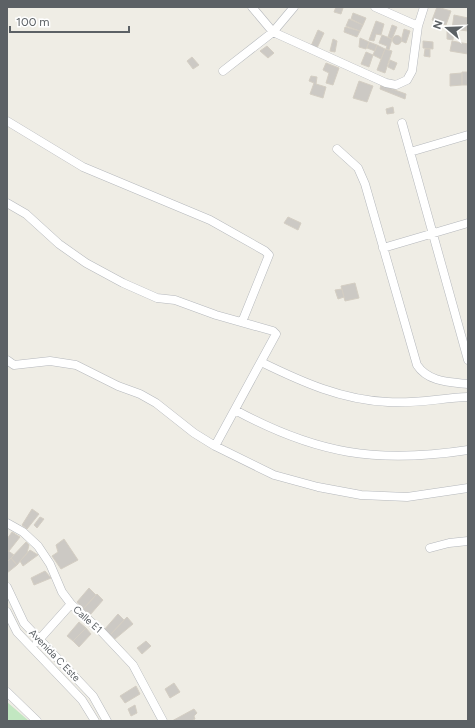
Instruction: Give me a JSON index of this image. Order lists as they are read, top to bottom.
{
  "streets": {
    "street": ["Calle E1", "Avenida C Este"]
  },
  "scale_bar": "100 m",
  "north": "left"
}
